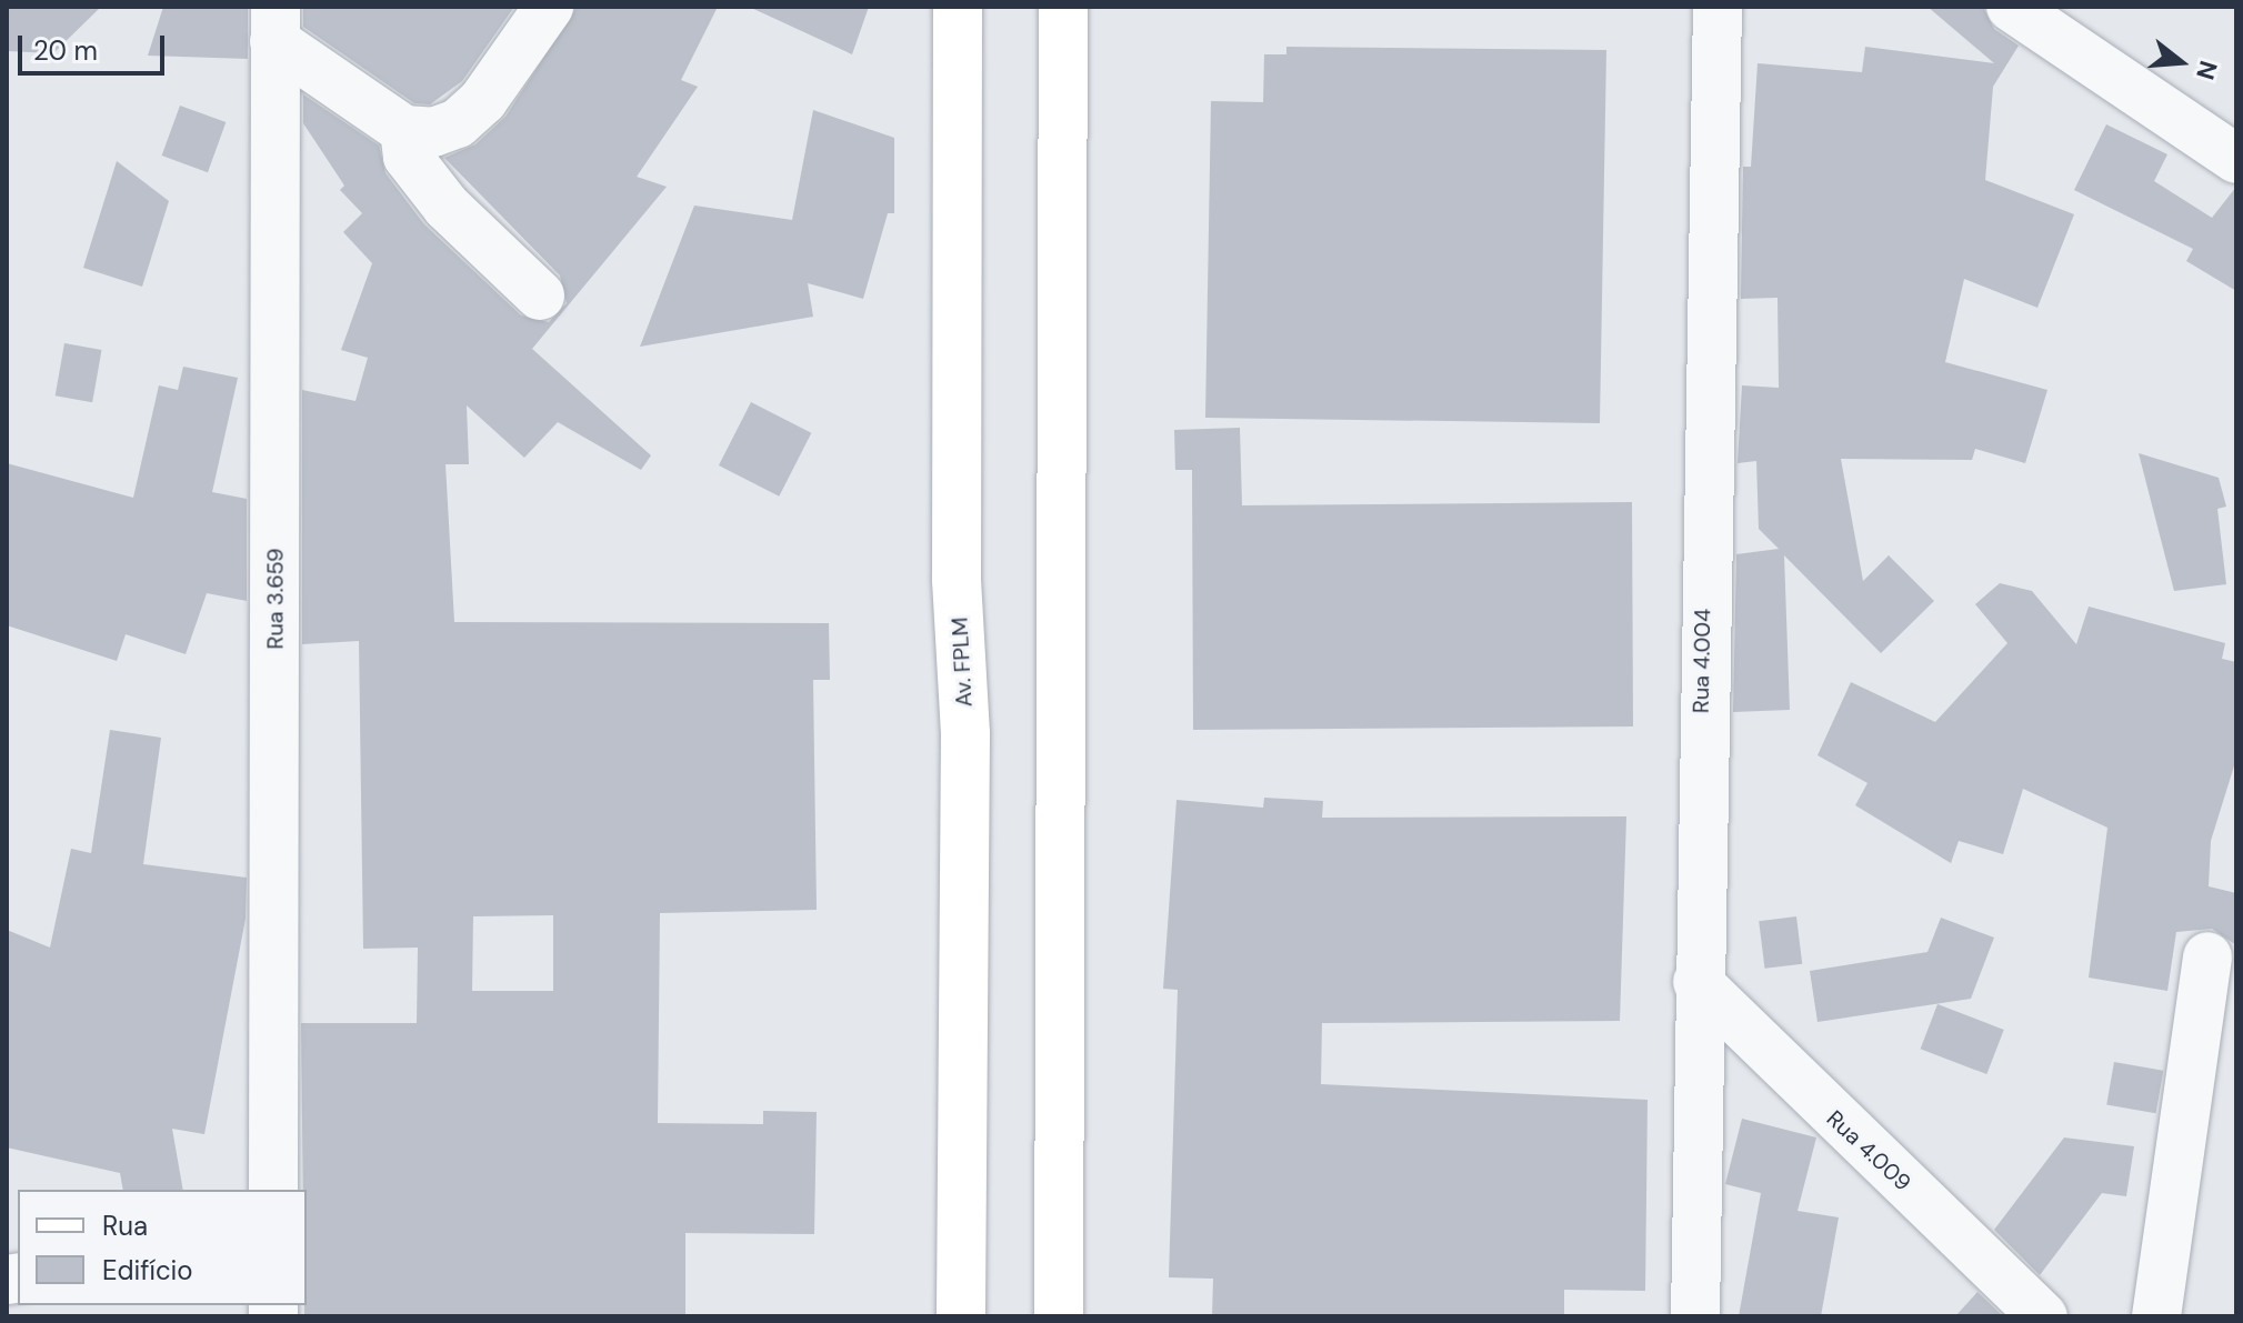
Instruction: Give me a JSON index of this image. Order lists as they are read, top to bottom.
{
  "streets": {
    "main road": ["Av. FPLM"],
    "street": ["Rua 3.659", "Rua 4.004", "Rua 4.009"]
  },
  "crossings": [
    ["Rua 4.004", "Rua 4.009"]
  ],
  "legend": ["Rua", "Edifício"],
  "scale_bar": "20 m",
  "north": "right"
}
